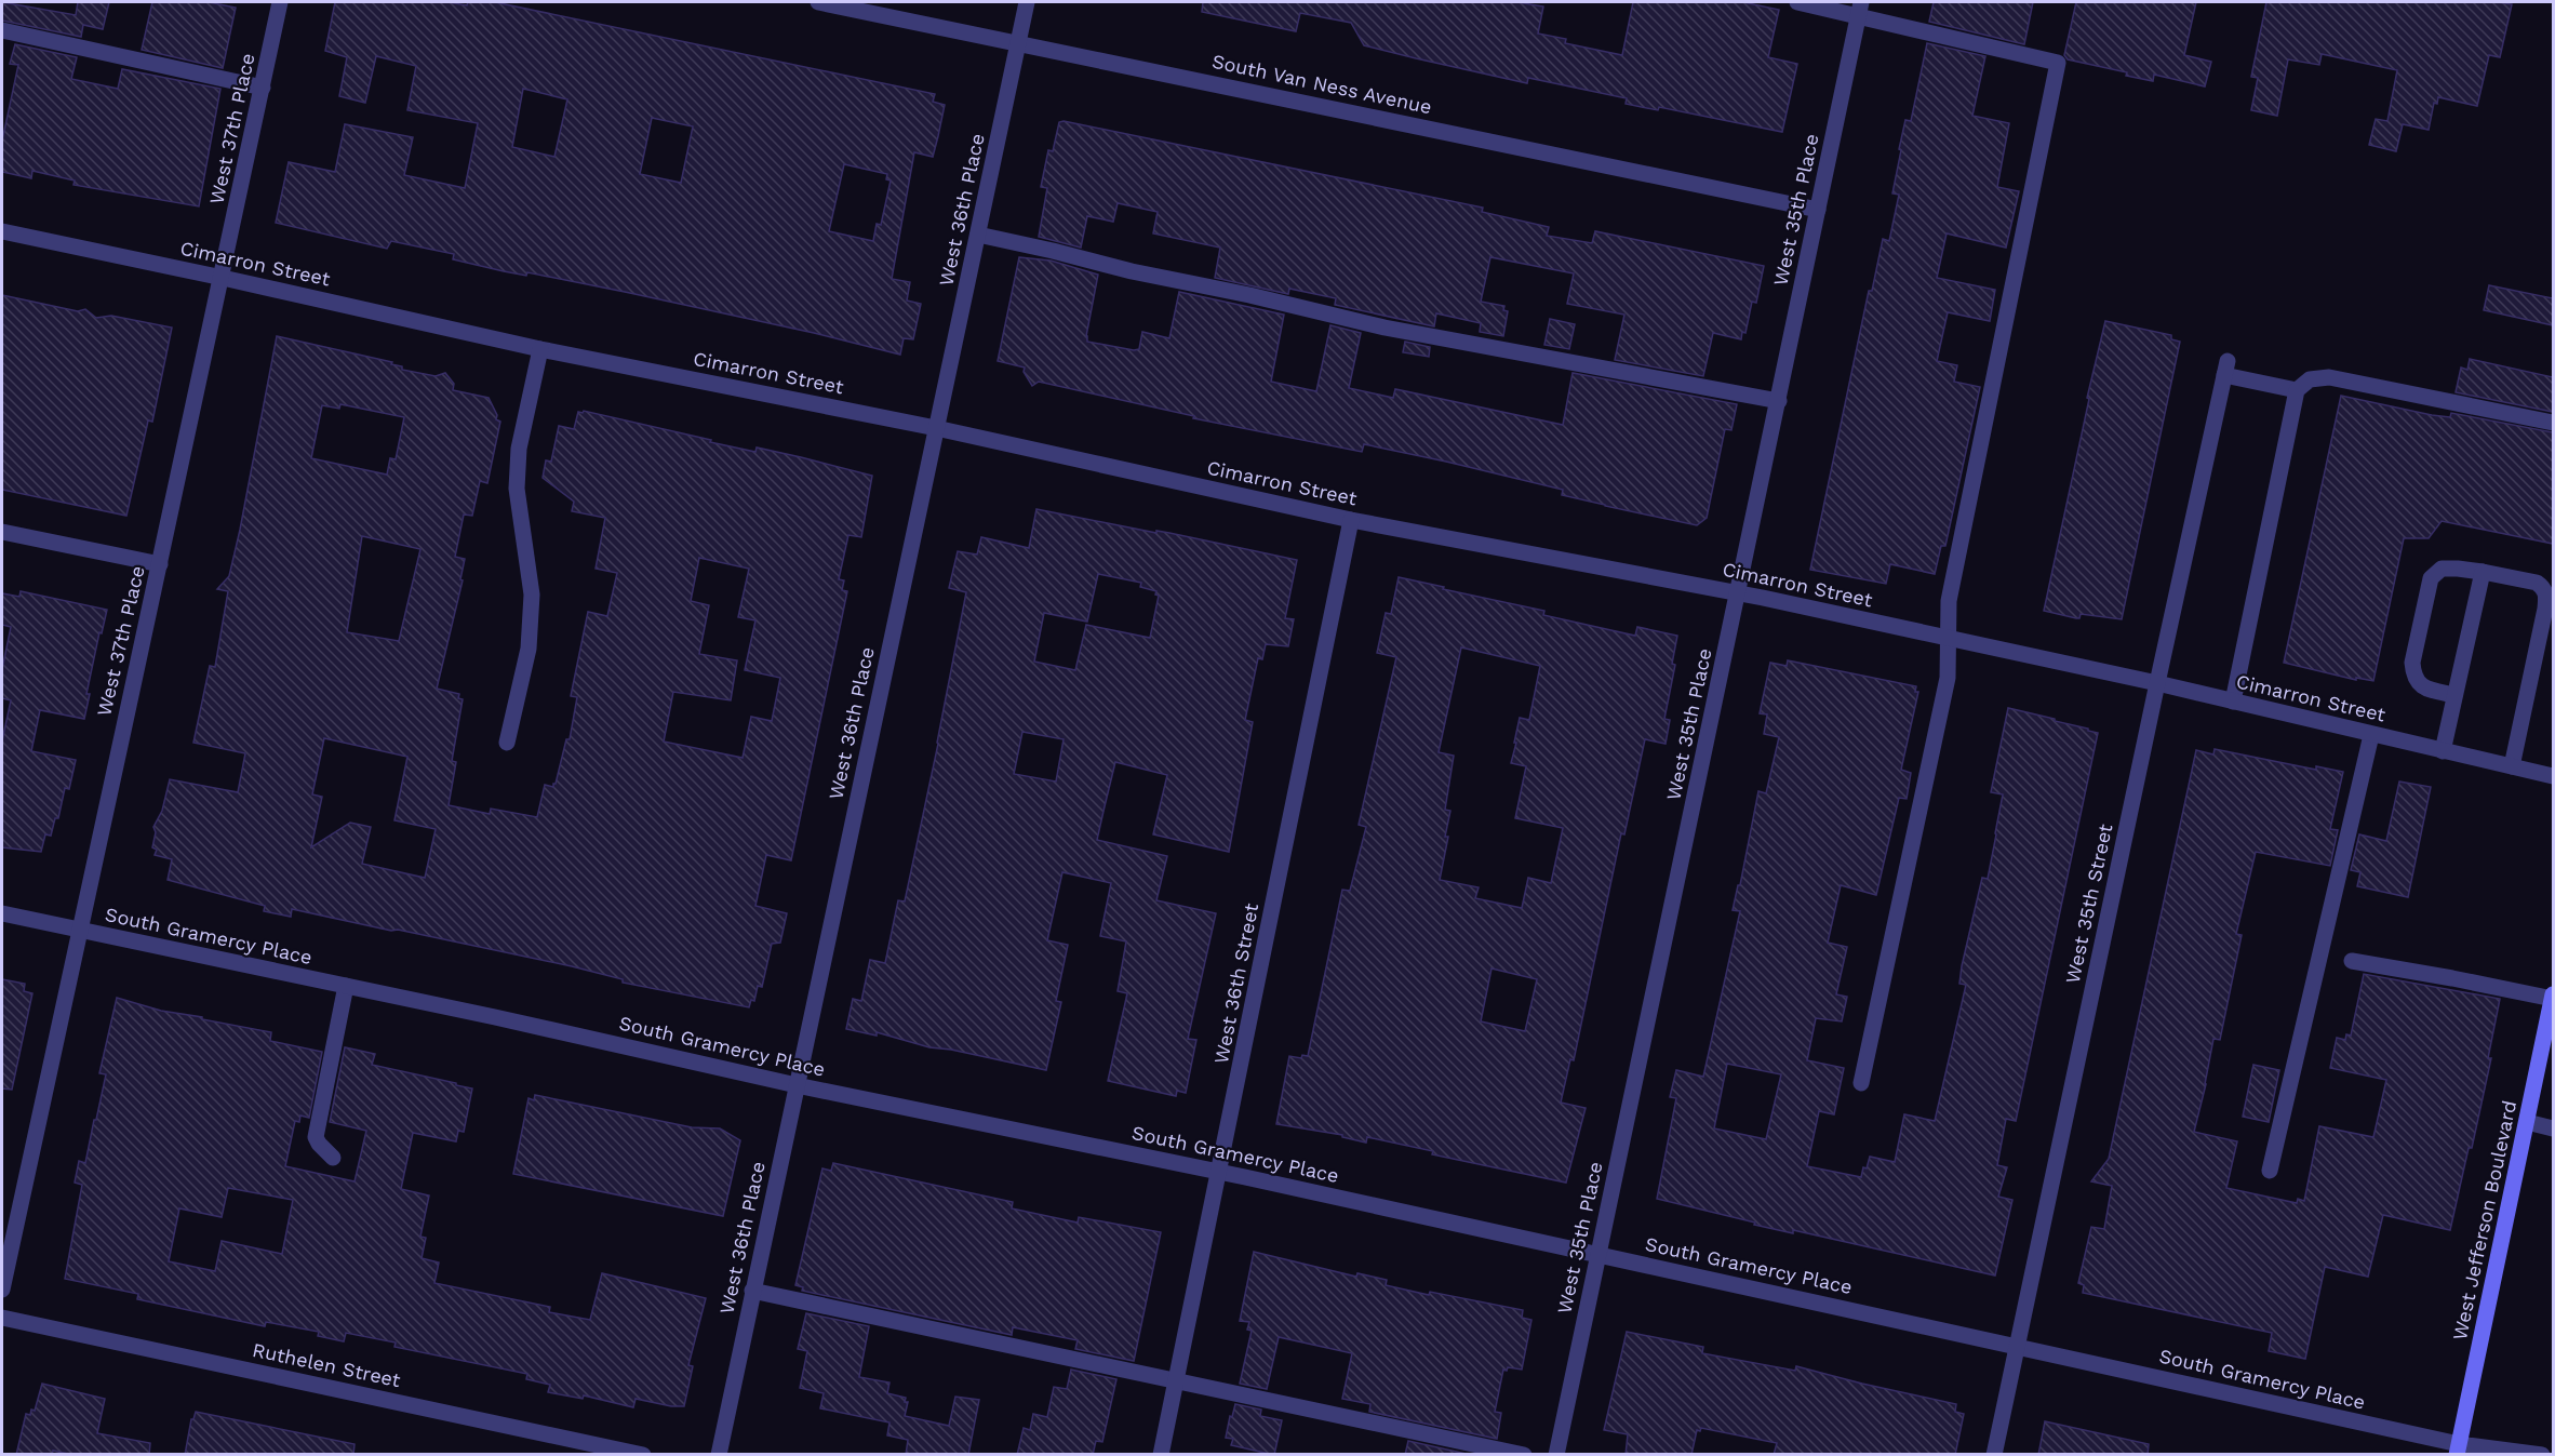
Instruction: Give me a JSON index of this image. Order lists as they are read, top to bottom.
{
  "streets": {
    "main road": ["West Jefferson Boulevard"],
    "street": [
      "South Van Ness Avenue",
      "West 37th Place",
      "West 36th Place",
      "West 35th Place",
      "Cimarron Street",
      "West 35th Street",
      "South Gramercy Place",
      "West 36th Street",
      "Ruthelen Street"
    ]
  },
  "crossings": [
    ["South Van Ness Avenue", "West 36th Place"],
    ["South Van Ness Avenue", "West 35th Place"],
    ["West 37th Place", "Cimarron Street"],
    ["West 37th Place", "South Gramercy Place"],
    ["West 36th Place", "Cimarron Street"],
    ["West 36th Place", "South Gramercy Place"],
    ["West 35th Place", "Cimarron Street"],
    ["West 35th Place", "South Gramercy Place"],
    ["Cimarron Street", "West 35th Street"],
    ["Cimarron Street", "West 36th Street"],
    ["West 35th Street", "South Gramercy Place"],
    ["South Gramercy Place", "West 36th Street"],
    ["South Gramercy Place", "West Jefferson Boulevard"]
  ]
}
